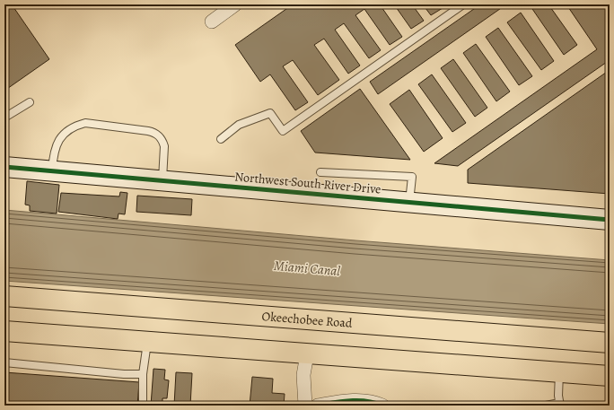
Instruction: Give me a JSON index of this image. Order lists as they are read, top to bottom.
{
  "streets": {
    "highway": ["Okeechobee Road"],
    "street": ["Northwest South River Drive"]
  },
  "water": ["Miami Canal"]
}
